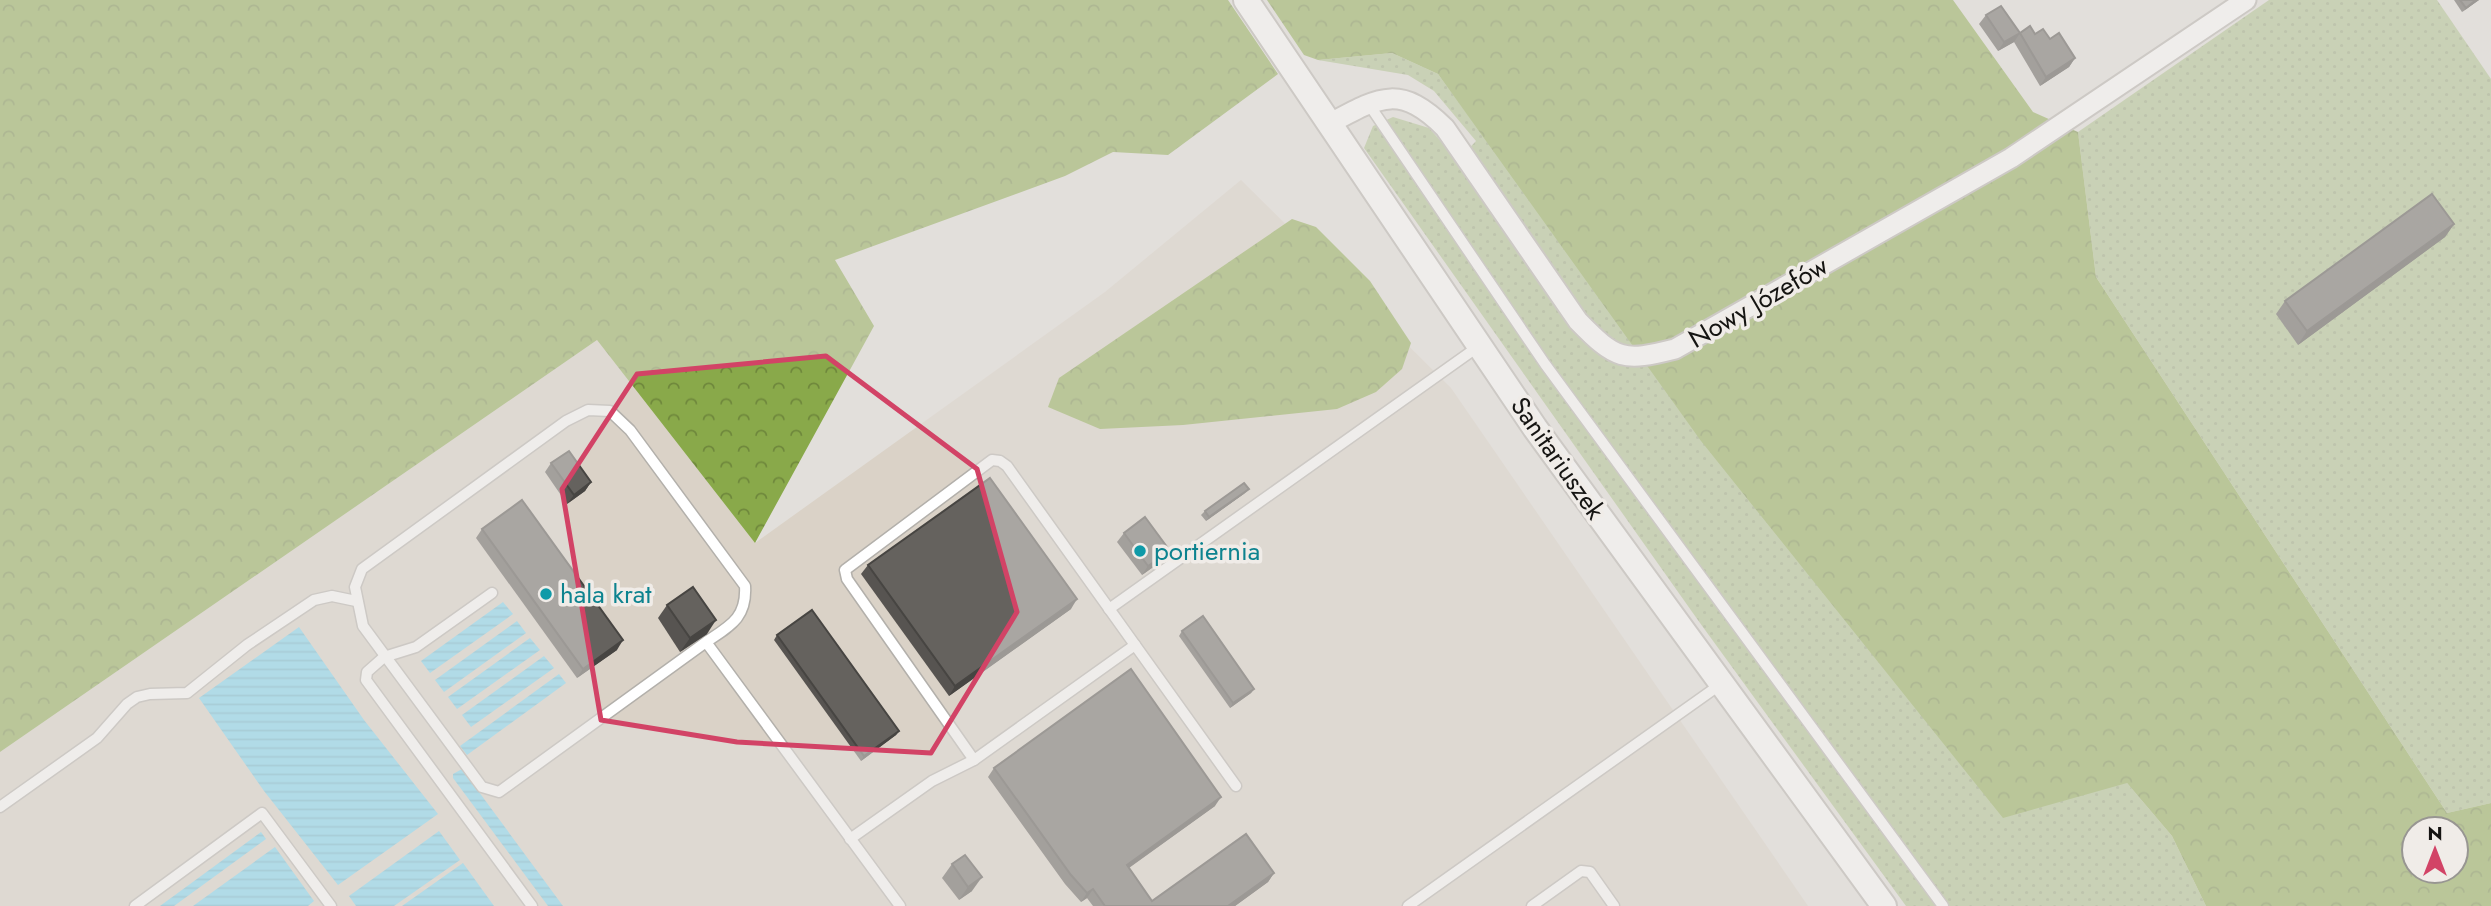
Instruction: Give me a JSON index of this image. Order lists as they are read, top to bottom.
{
  "streets": {
    "street": ["Nowy Józefów", "Sanitariuszek"]
  },
  "crossings": [
    ["Nowy Józefów", "Sanitariuszek"]
  ],
  "places": ["portiernia", "hala krat"],
  "north": "top"
}
